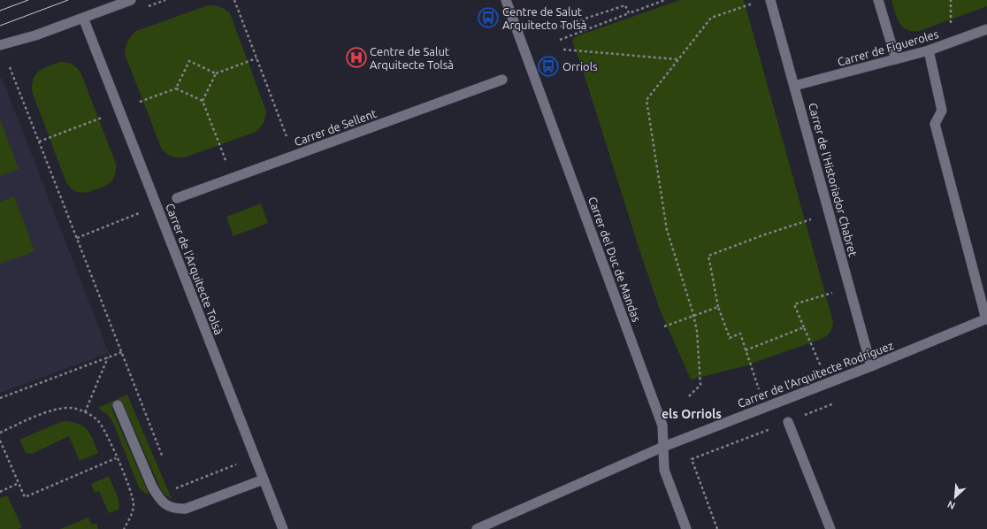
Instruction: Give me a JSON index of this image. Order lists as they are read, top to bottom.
{
  "streets": {
    "street": [
      "Carrer de Figueroles",
      "Carrer de Sellent",
      "Carrer de l'Historiador Chabret",
      "Carrer del Duc de Mandas",
      "Carrer de l'Arquitecte Tolsà",
      "Carrer de l'Arquitecte Rodríguez"
    ]
  },
  "crossings": [
    ["Carrer de Figueroles", "Carrer de l'Historiador Chabret"],
    ["Carrer de l'Historiador Chabret", "Carrer de l'Arquitecte Rodríguez"],
    ["Carrer del Duc de Mandas", "Carrer de l'Arquitecte Rodríguez"]
  ],
  "districts": ["els Orriols"],
  "places": {
    "bus stop": ["Centre de Salut Arquitecto Tolsà", "Orriols"],
    "hospital": ["Centre de Salut Arquitecte Tolsà"]
  },
  "north": "bottom left"
}
